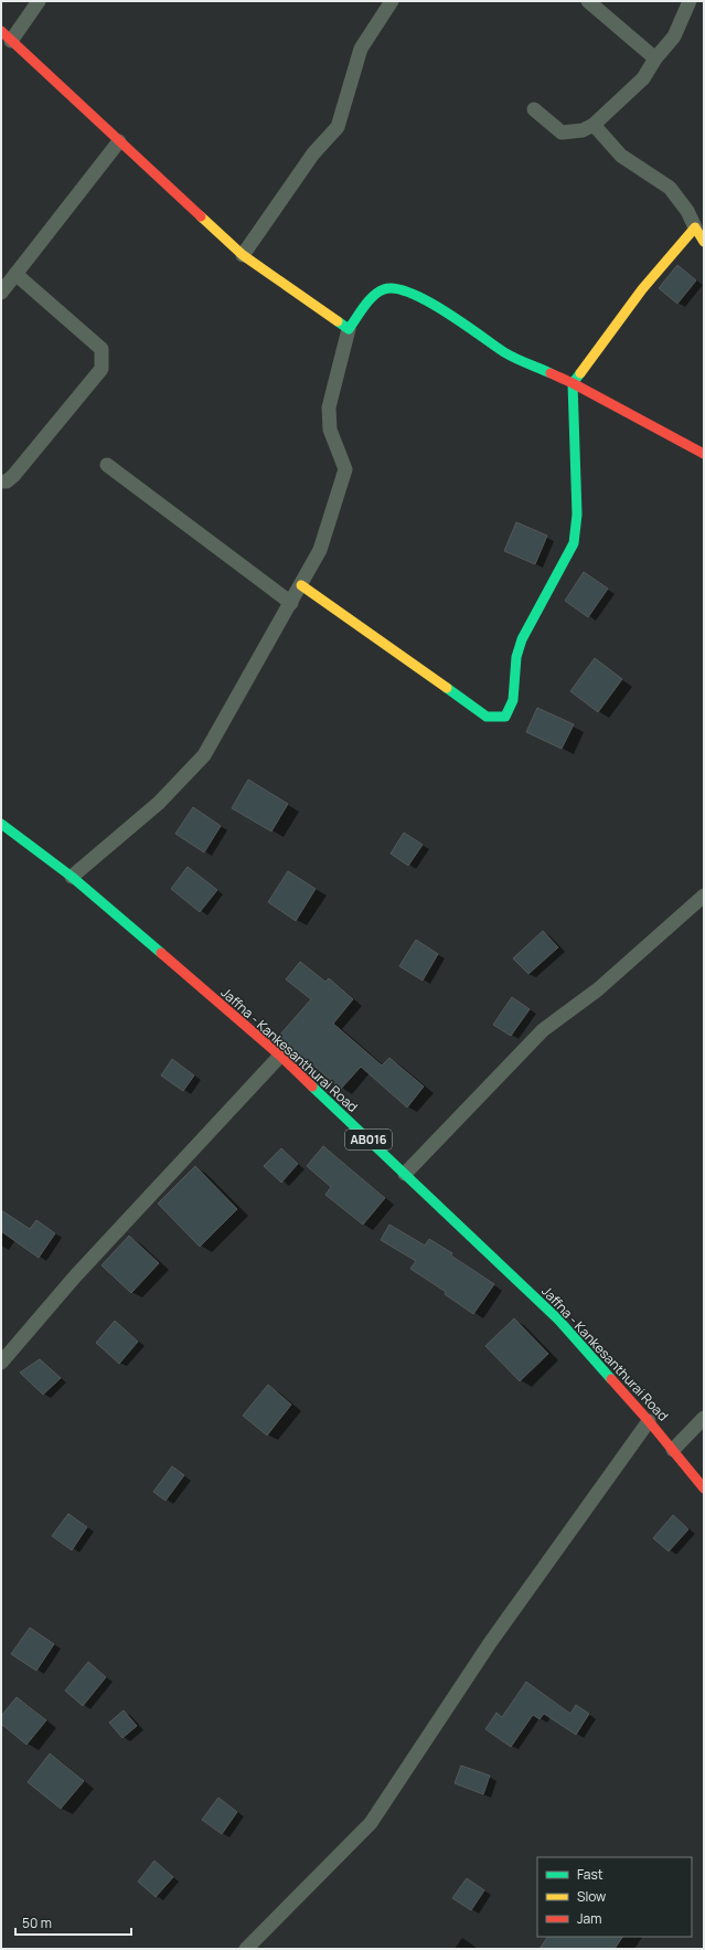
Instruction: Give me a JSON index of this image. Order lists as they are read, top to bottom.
{
  "streets": {
    "street": ["Jaffna - Kankesanthurai Road", "AB016"]
  },
  "legend": ["Fast", "Slow", "Jam"],
  "scale_bar": "50 m"
}
